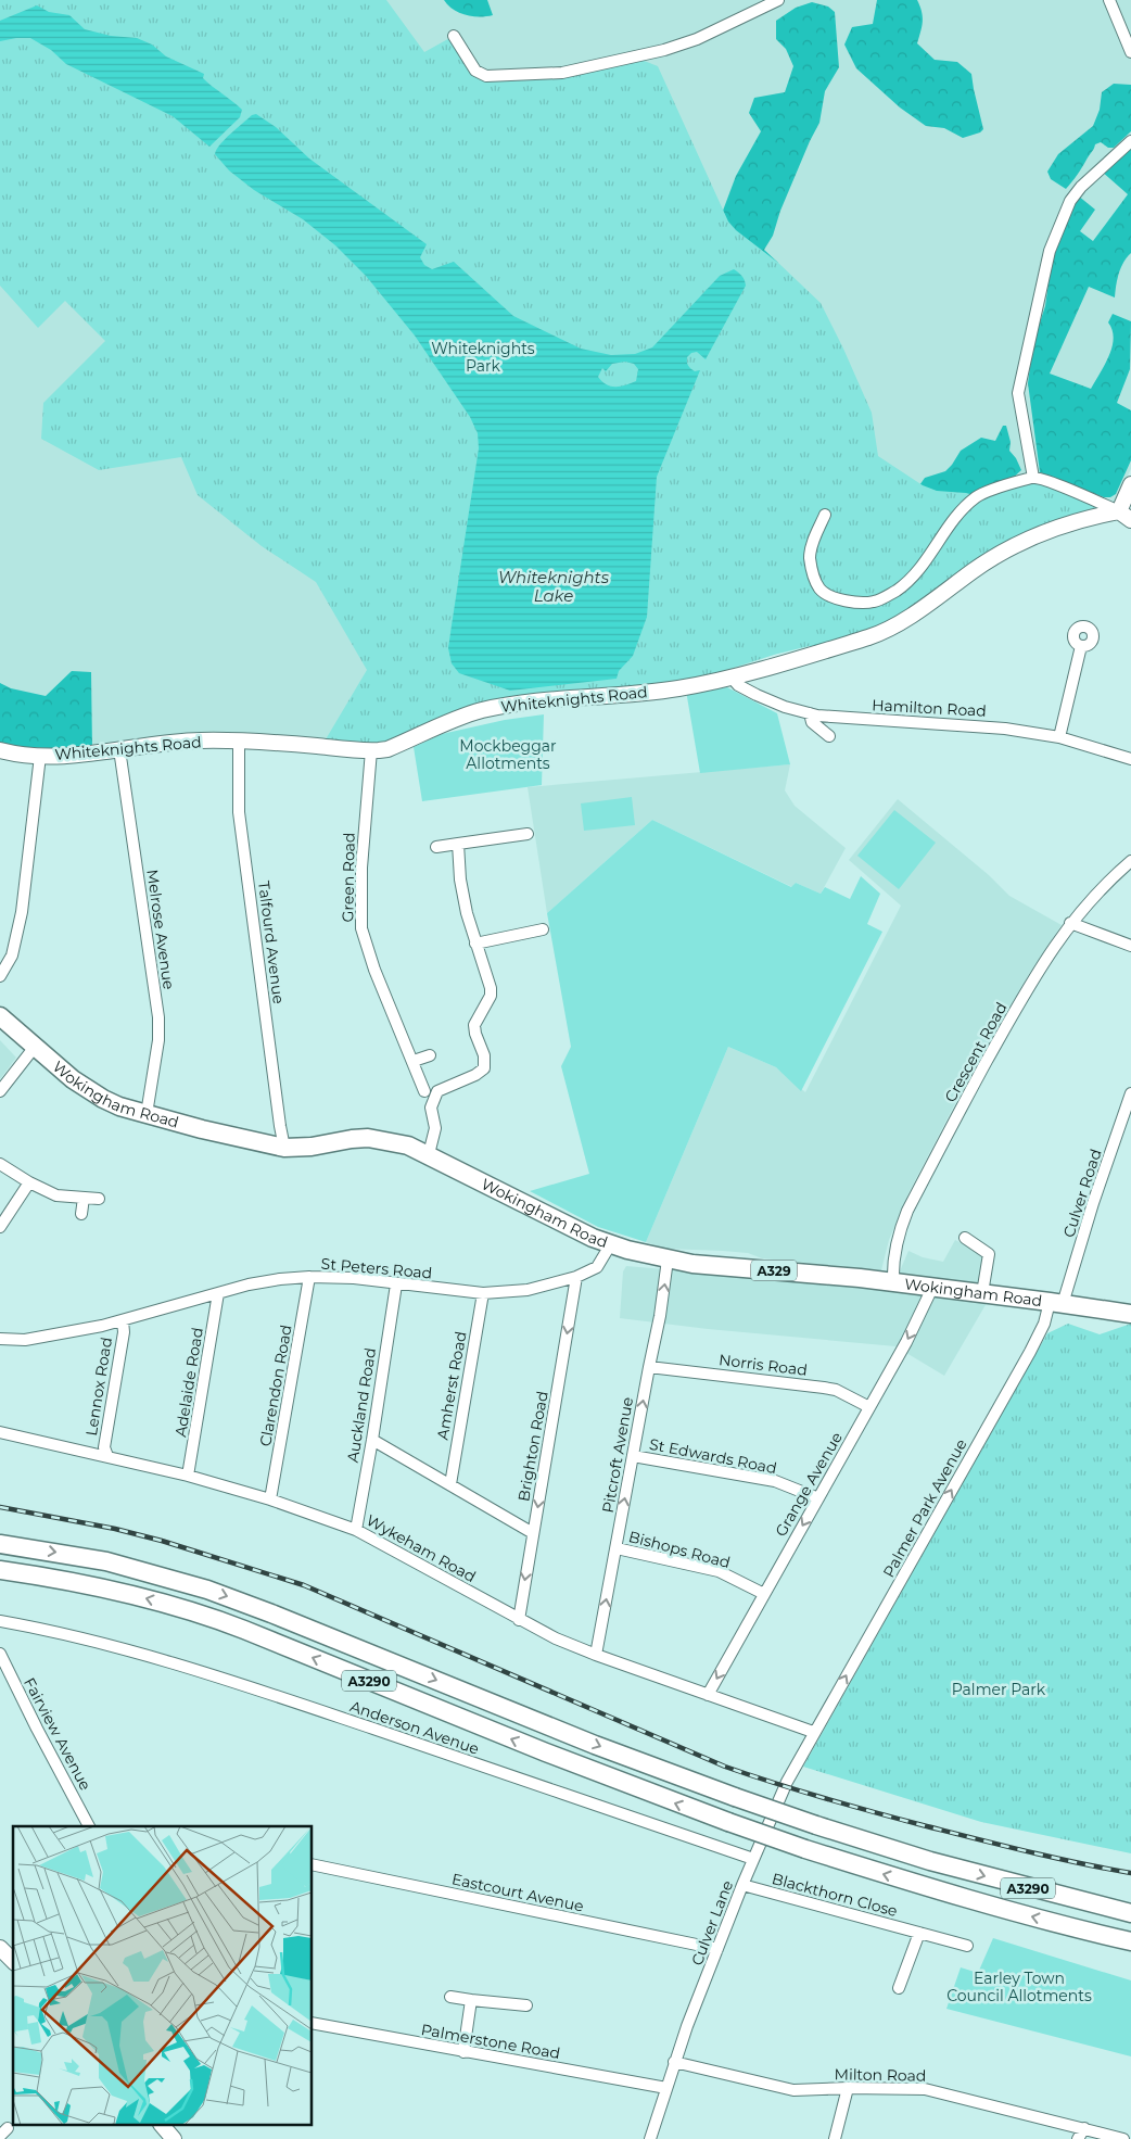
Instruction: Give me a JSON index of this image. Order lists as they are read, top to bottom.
{
  "streets": {
    "main road": ["Wokingham Road", "A329", "A3290"],
    "street": [
      "Whiteknights Road",
      "Hamilton Road",
      "Green Road",
      "Melrose Avenue",
      "Talfourd Avenue",
      "Crescent Road",
      "Culver Road",
      "St Peters Road",
      "Norris Road",
      "Adelaide Road",
      "Clarendon Road",
      "Amherst Road",
      "Lennox Road",
      "Auckland Road",
      "Brighton Road",
      "Pitcroft Avenue",
      "St Edwards Road",
      "Grange Avenue",
      "Palmer Park Avenue",
      "Wykeham Road",
      "Bishops Road",
      "Anderson Avenue",
      "Fairview Avenue",
      "Eastcourt Avenue",
      "Blackthorn Close",
      "Culver Lane",
      "Palmerstone Road",
      "Milton Road"
    ]
  },
  "crossings": [
    ["Whiteknights Road", "Hamilton Road"],
    ["Whiteknights Road", "Green Road"],
    ["Whiteknights Road", "Melrose Avenue"],
    ["Whiteknights Road", "Talfourd Avenue"],
    ["Melrose Avenue", "Wokingham Road"],
    ["Talfourd Avenue", "Wokingham Road"],
    ["Crescent Road", "Wokingham Road"],
    ["Wokingham Road", "Culver Road"],
    ["Wokingham Road", "St Peters Road"],
    ["Wokingham Road", "Pitcroft Avenue"],
    ["Wokingham Road", "Grange Avenue"],
    ["Wokingham Road", "Palmer Park Avenue"],
    ["Culver Road", "Palmer Park Avenue"],
    ["St Peters Road", "Adelaide Road"],
    ["St Peters Road", "Clarendon Road"],
    ["St Peters Road", "Amherst Road"],
    ["St Peters Road", "Lennox Road"],
    ["St Peters Road", "Auckland Road"],
    ["St Peters Road", "Brighton Road"],
    ["Norris Road", "Pitcroft Avenue"],
    ["Norris Road", "Grange Avenue"],
    ["Adelaide Road", "Wykeham Road"],
    ["Clarendon Road", "Wykeham Road"],
    ["Lennox Road", "Wykeham Road"],
    ["Auckland Road", "Wykeham Road"],
    ["Brighton Road", "Wykeham Road"],
    ["Pitcroft Avenue", "St Edwards Road"],
    ["Pitcroft Avenue", "Wykeham Road"],
    ["Pitcroft Avenue", "Bishops Road"],
    ["St Edwards Road", "Grange Avenue"],
    ["Grange Avenue", "Wykeham Road"],
    ["Grange Avenue", "Bishops Road"],
    ["Palmer Park Avenue", "Wykeham Road"],
    ["Palmer Park Avenue", "Culver Lane"],
    ["Wykeham Road", "Culver Lane"],
    ["Anderson Avenue", "Culver Lane"],
    ["Eastcourt Avenue", "Culver Lane"],
    ["Blackthorn Close", "Culver Lane"],
    ["Culver Lane", "Palmerstone Road"],
    ["Culver Lane", "Milton Road"]
  ],
  "one_way": [
    "Brighton Road",
    "Pitcroft Avenue",
    "Grange Avenue",
    "Palmer Park Avenue"
  ],
  "water": ["Whiteknights Lake"],
  "parks": [
    "Whiteknights Park",
    "Mockbeggar Allotments",
    "Palmer Park",
    "Earley Town Council Allotments"
  ]
}
